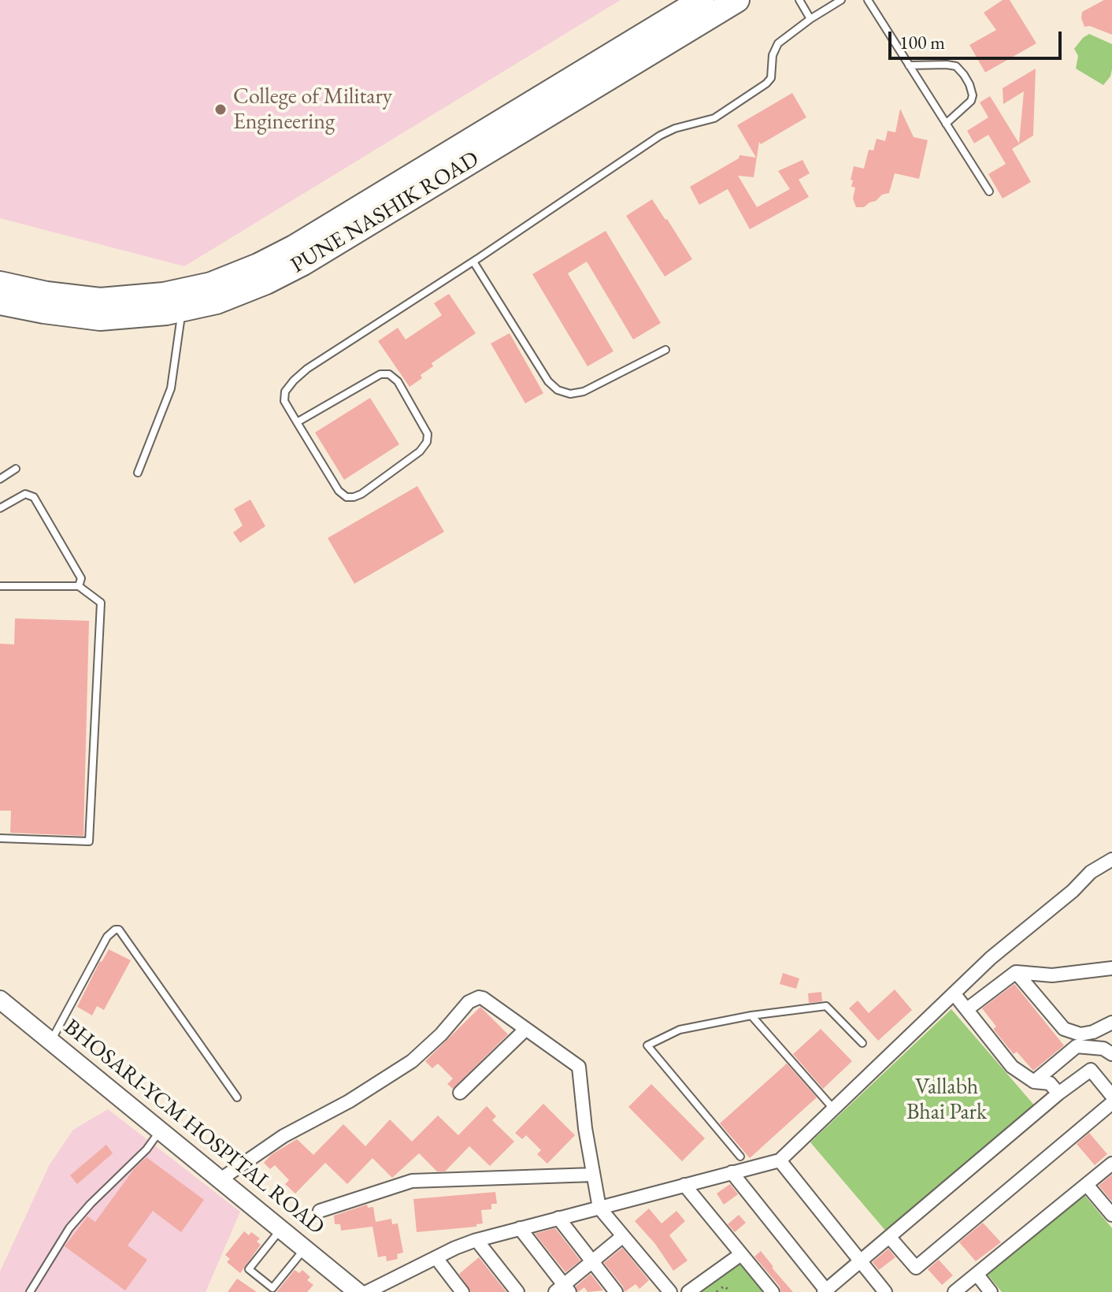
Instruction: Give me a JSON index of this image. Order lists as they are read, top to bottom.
{
  "streets": {
    "highway": ["PUNE NASHIK ROAD"],
    "street": ["BHOSARI-YCM HOSPITAL ROAD"]
  },
  "parks": ["Vallabh Bhai Park"],
  "places": ["College of Military Engineering"],
  "scale_bar": "100 m"
}
